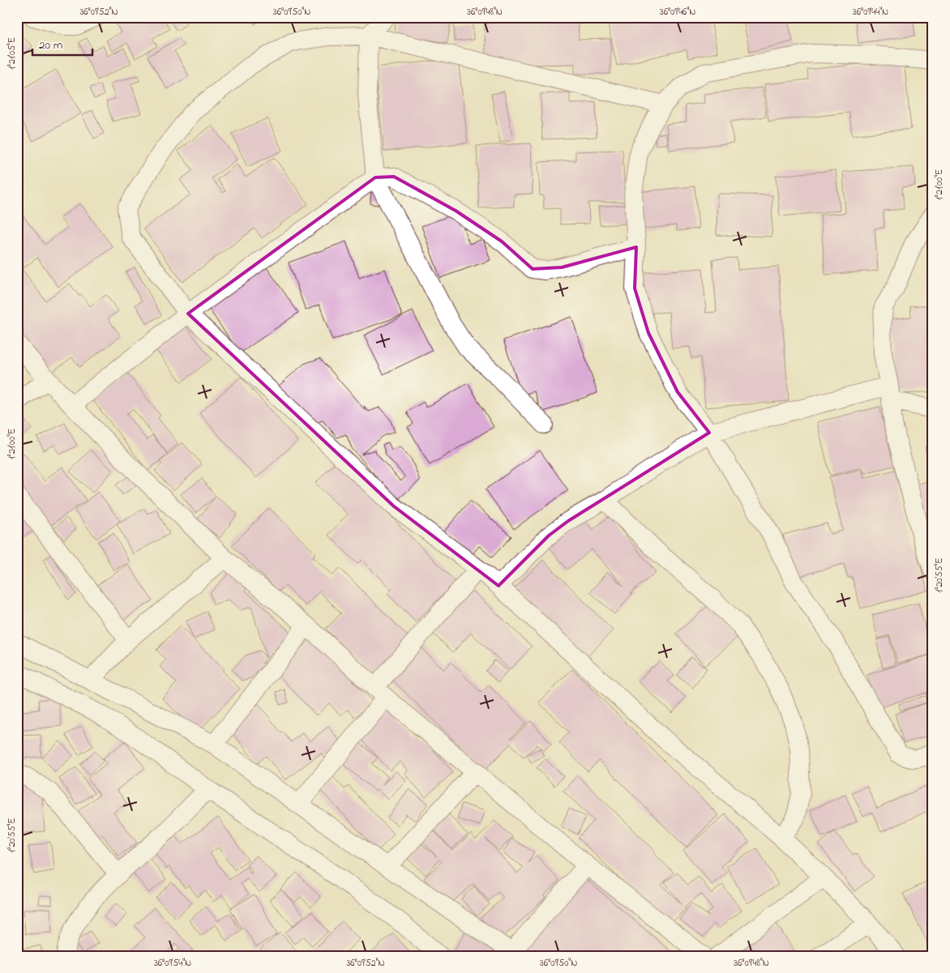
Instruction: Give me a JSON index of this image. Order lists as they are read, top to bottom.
{
  "scale_bar": "20 m",
  "coordinates": [
    "36°09'52\"N",
    "36°09'50\"N",
    "36°09'48\"N",
    "36°09'46\"N",
    "36°09'44\"N",
    "1°21'05\"E",
    "1°21'00\"E",
    "1°20'55\"E",
    "36°09'54\"N"
  ]
}
